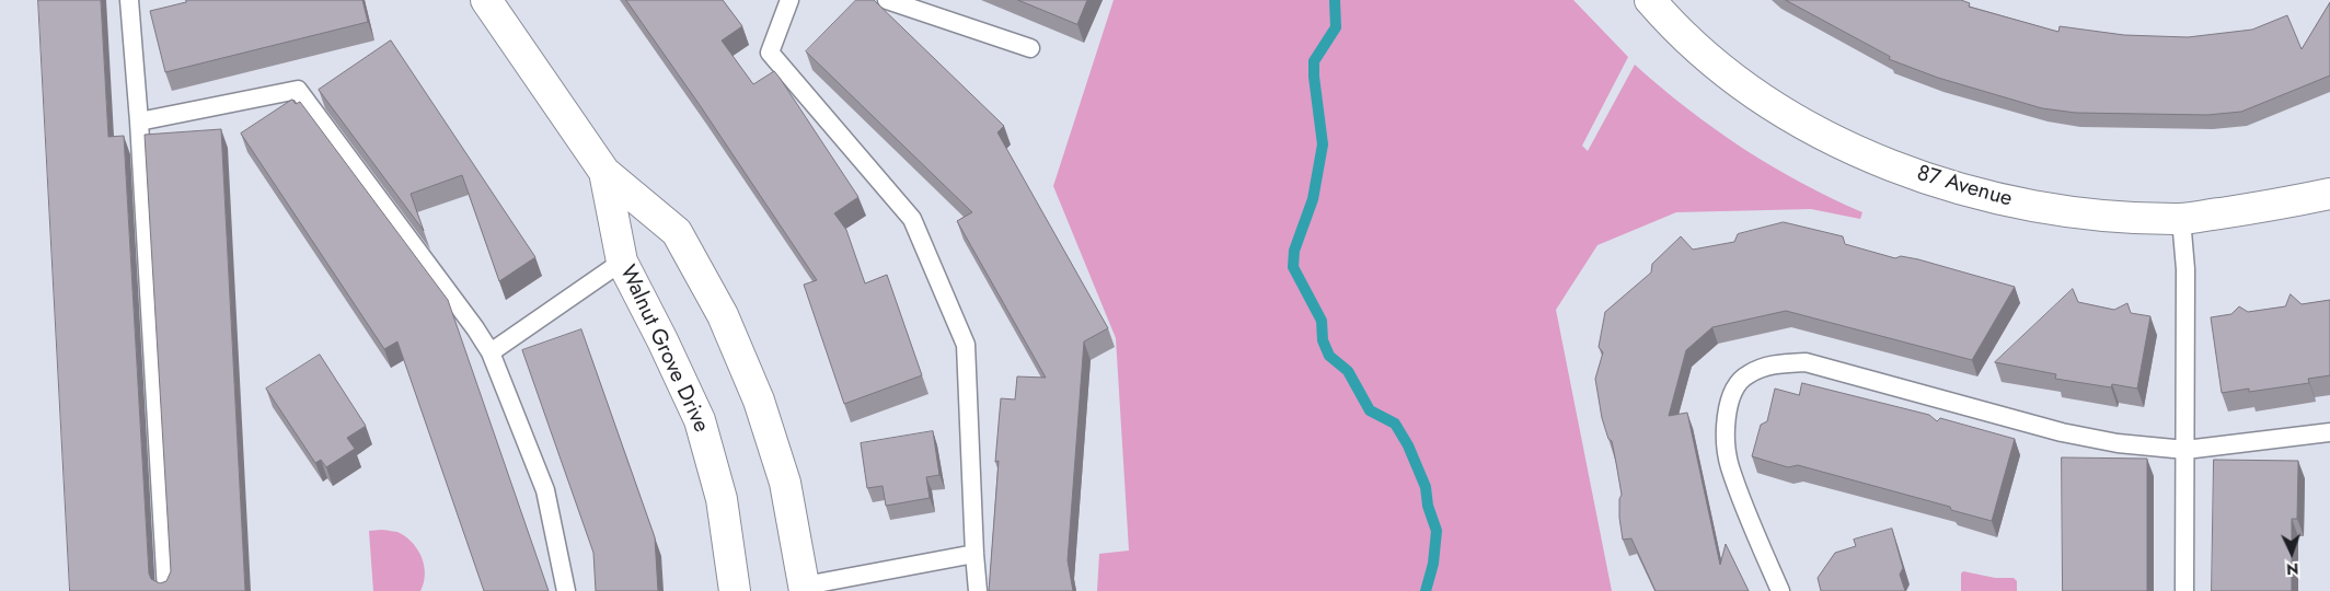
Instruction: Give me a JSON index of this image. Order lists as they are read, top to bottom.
{
  "streets": {
    "street": ["87 Avenue", "Walnut Grove Drive"]
  },
  "north": "bottom"
}
